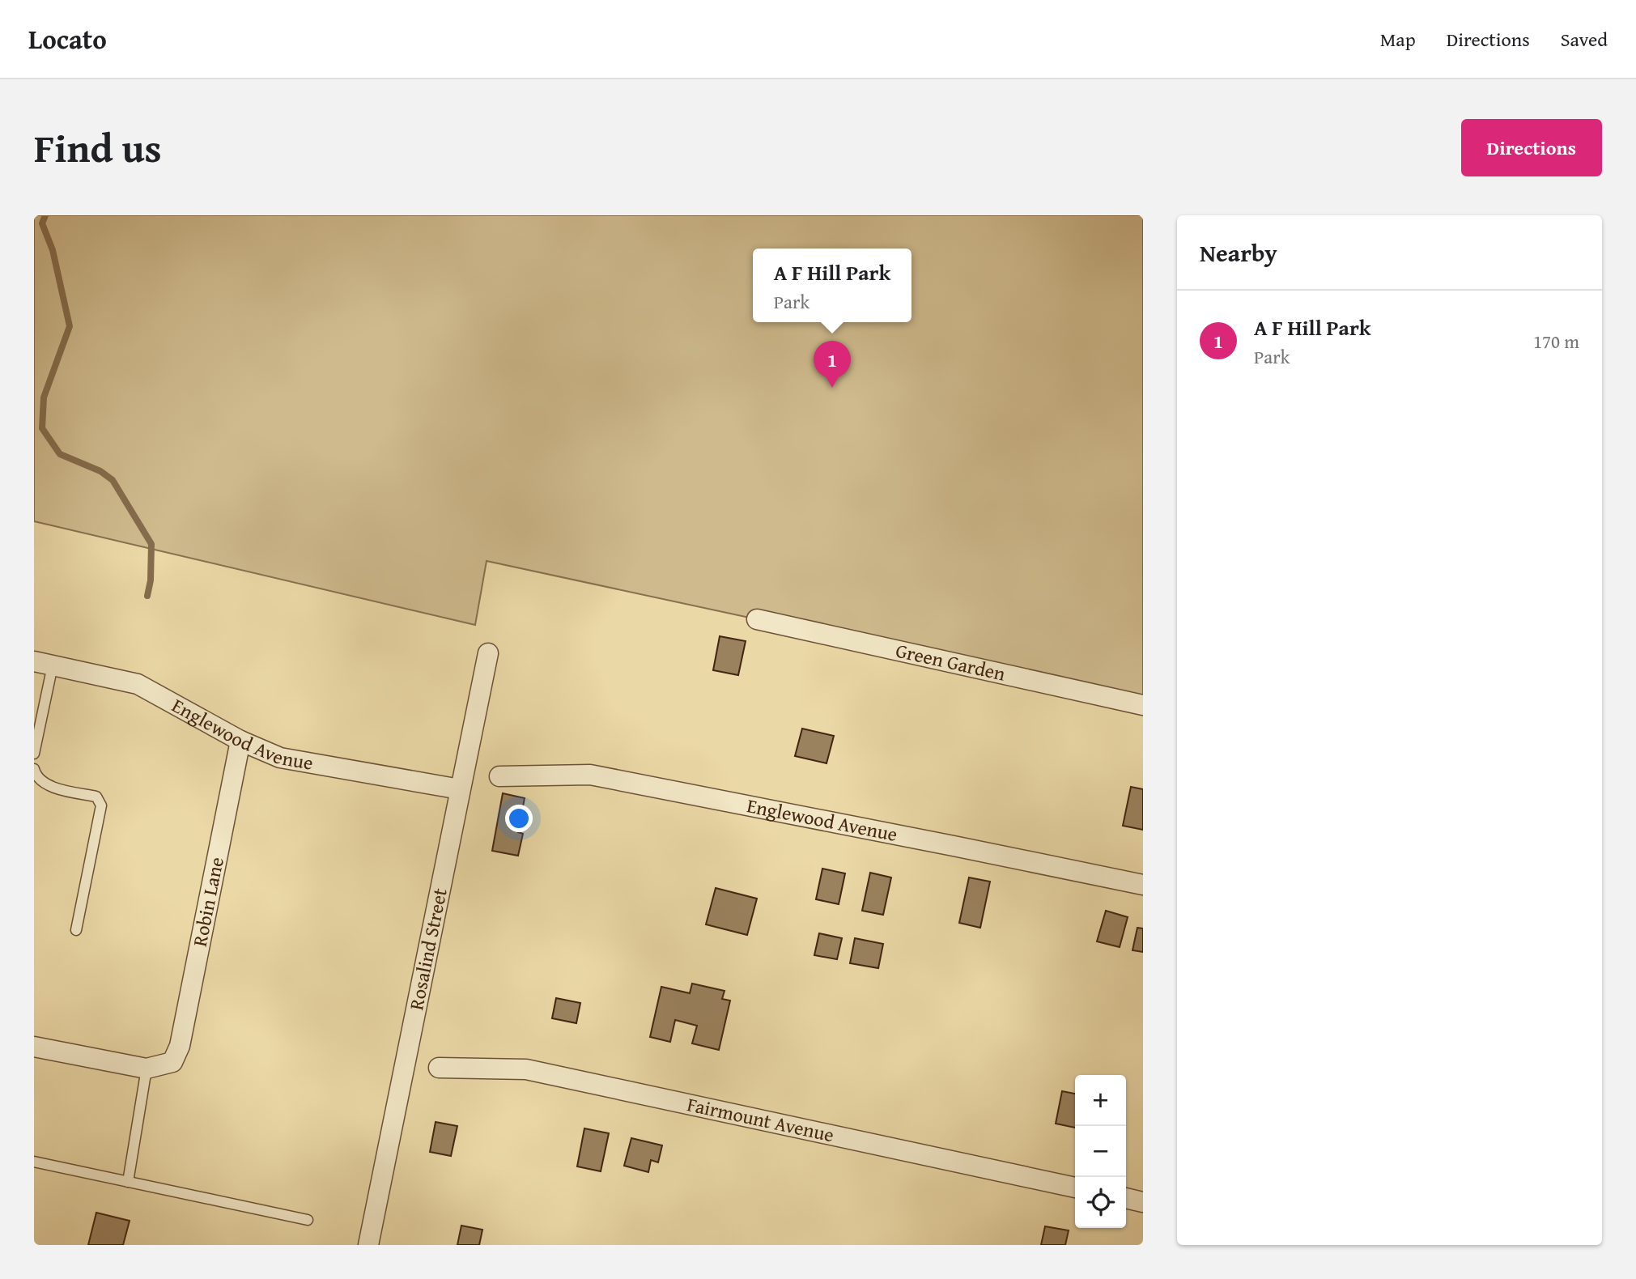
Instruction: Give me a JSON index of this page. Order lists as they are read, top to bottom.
{
  "streets": {
    "street": [
      "Green Garden",
      "Englewood Avenue",
      "Robin Lane",
      "Rosalind Street",
      "Fairmount Avenue"
    ]
  },
  "crossings": [
    ["Englewood Avenue", "Robin Lane"],
    ["Englewood Avenue", "Rosalind Street"]
  ],
  "page": {
    "header": "Locato",
    "nav": ["Map", "Directions", "Saved"],
    "title": "Find us",
    "buttons": "Directions",
    "heading": "Nearby",
    "popup": ["A F Hill Park", "Park"],
    "list": [
      {
        "mark": "1",
        "name": "A F Hill Park",
        "note": "Park",
        "value": "170 m"
      }
    ],
    "pins": "1",
    "map_buttons": ["+", "−"]
  }
}
